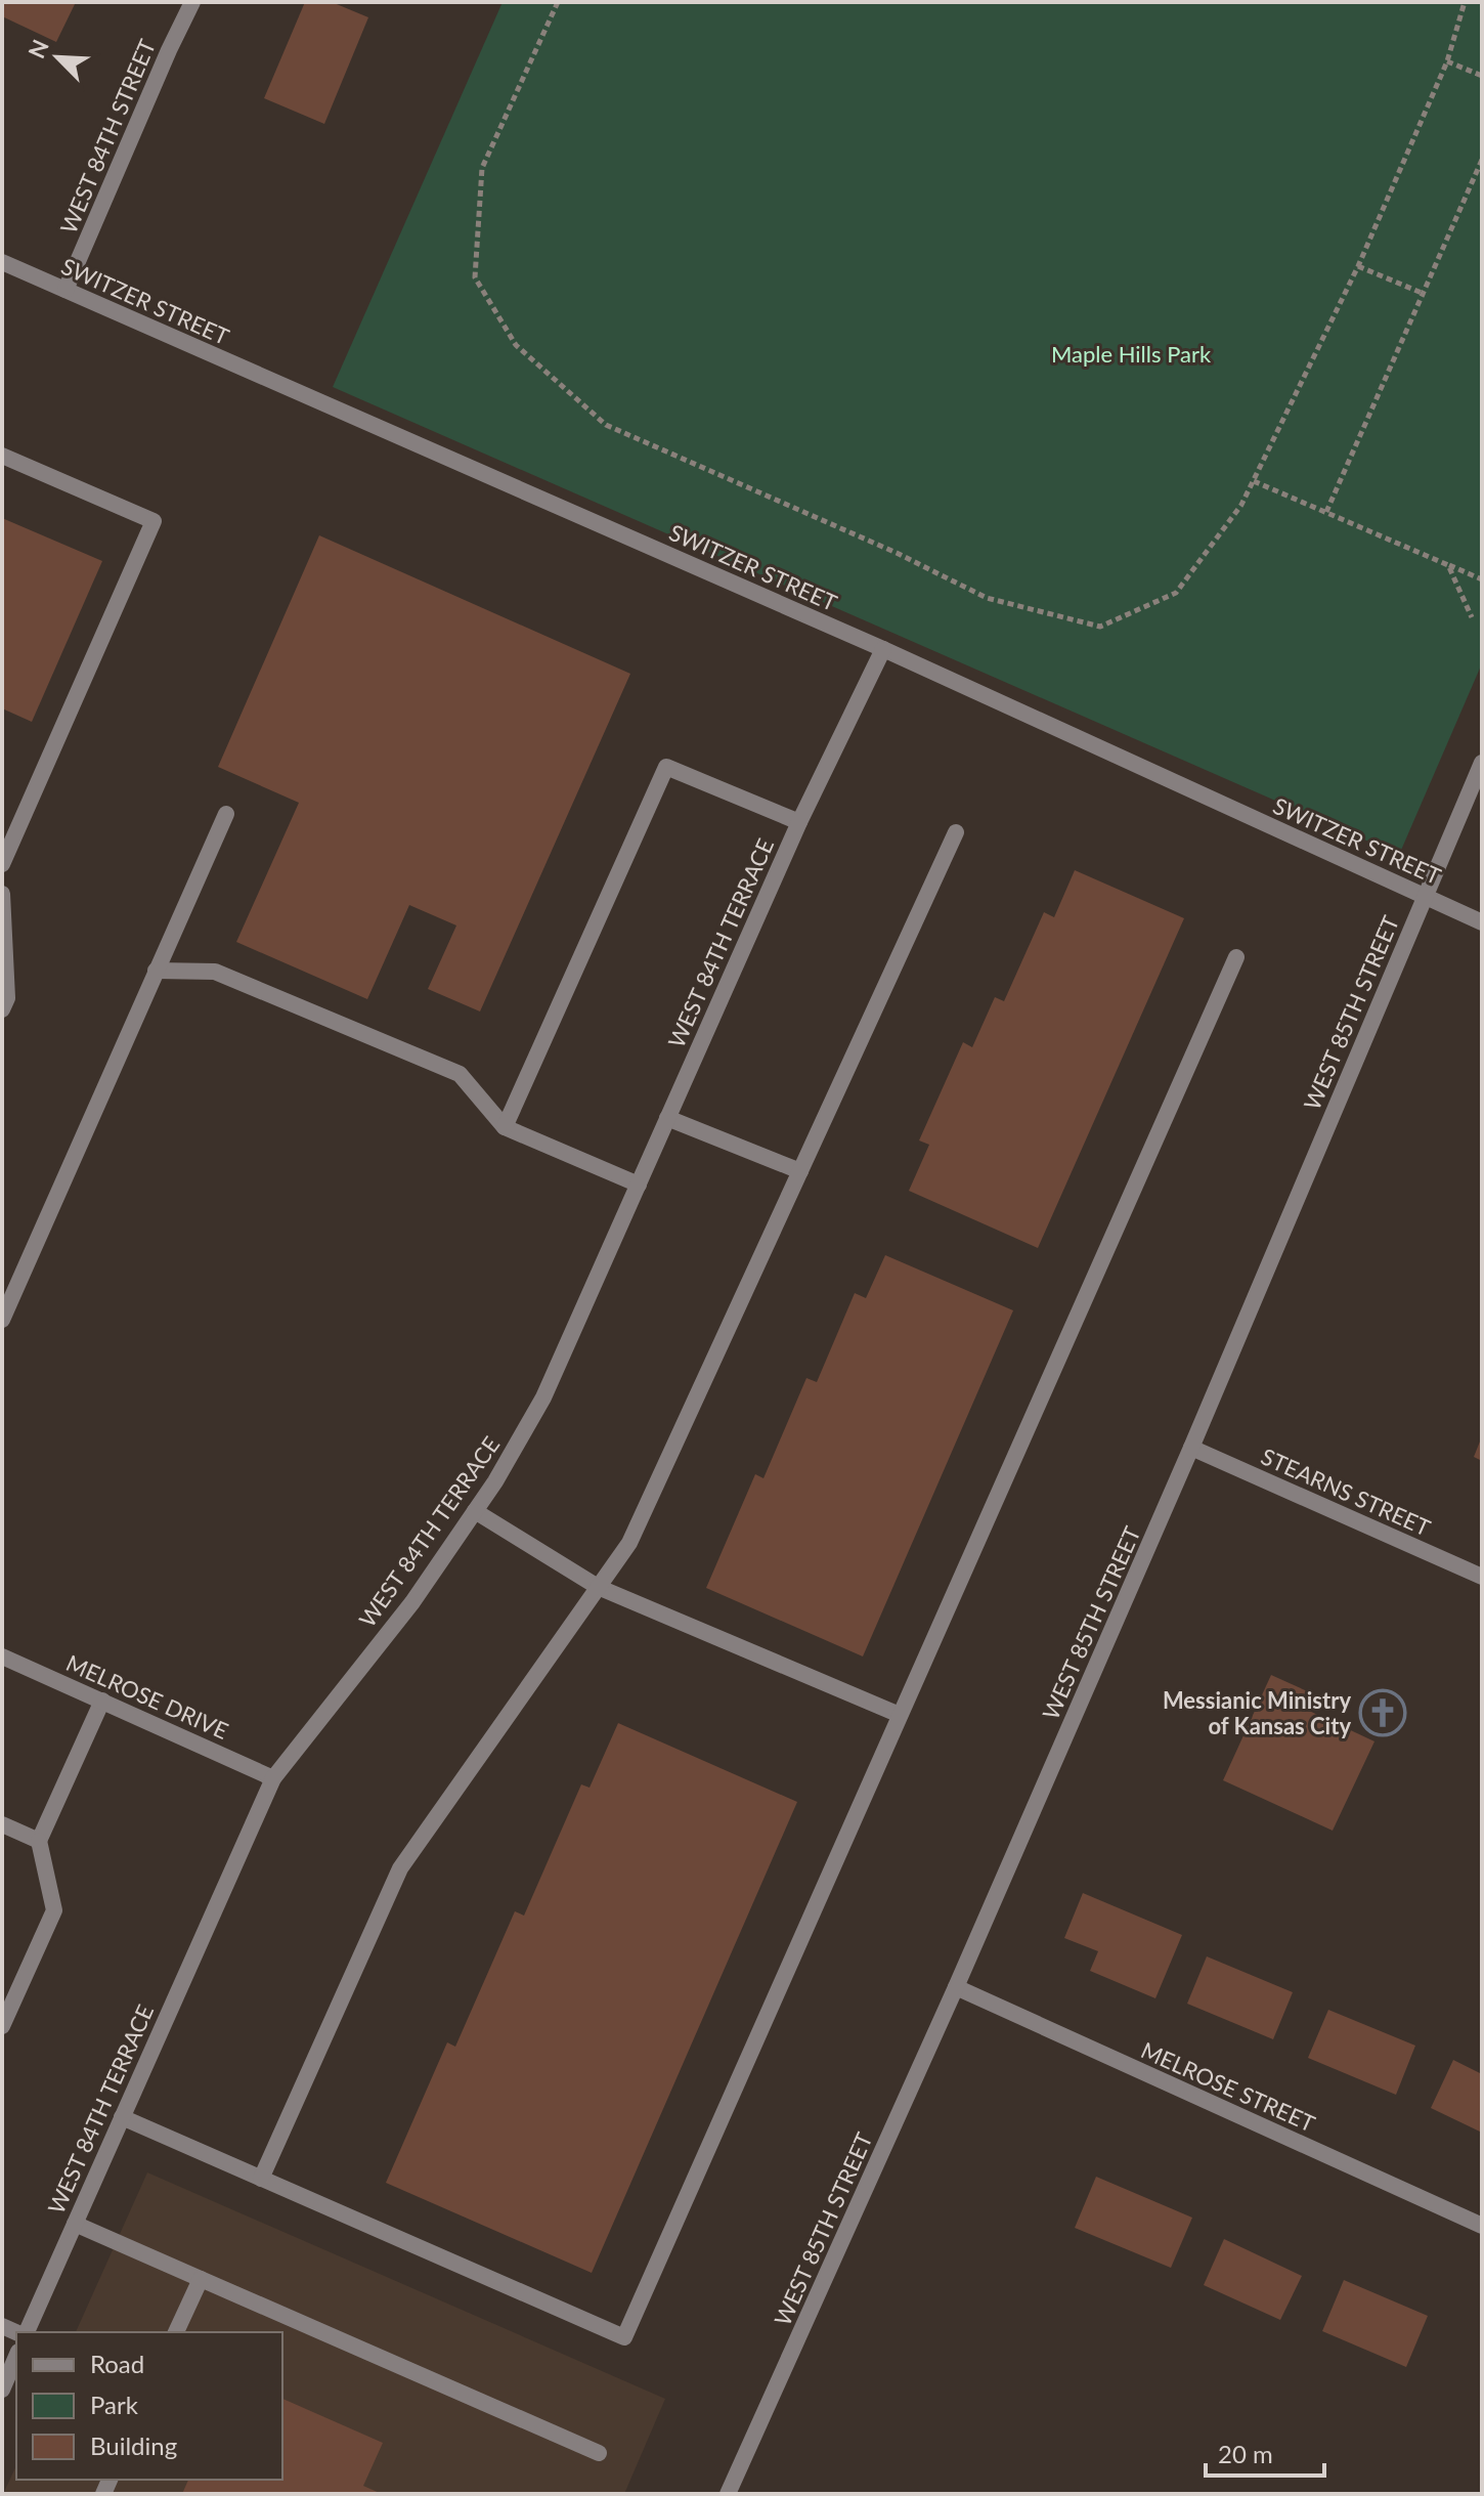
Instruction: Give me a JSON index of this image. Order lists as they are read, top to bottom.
{
  "streets": {
    "street": [
      "WEST 84TH STREET",
      "SWITZER STREET",
      "WEST 84TH TERRACE",
      "WEST 85TH STREET",
      "STEARNS STREET",
      "MELROSE DRIVE",
      "MELROSE STREET"
    ]
  },
  "crossings": [
    ["WEST 84TH STREET", "SWITZER STREET"],
    ["SWITZER STREET", "WEST 84TH TERRACE"],
    ["SWITZER STREET", "WEST 85TH STREET"],
    ["WEST 84TH TERRACE", "MELROSE DRIVE"],
    ["WEST 85TH STREET", "STEARNS STREET"],
    ["WEST 85TH STREET", "MELROSE STREET"]
  ],
  "parks": ["Maple Hills Park"],
  "places": {
    "church": ["Messianic Ministry of Kansas City"]
  },
  "legend": ["Road", "Park", "Building"],
  "scale_bar": "20 m",
  "north": "top left"
}
